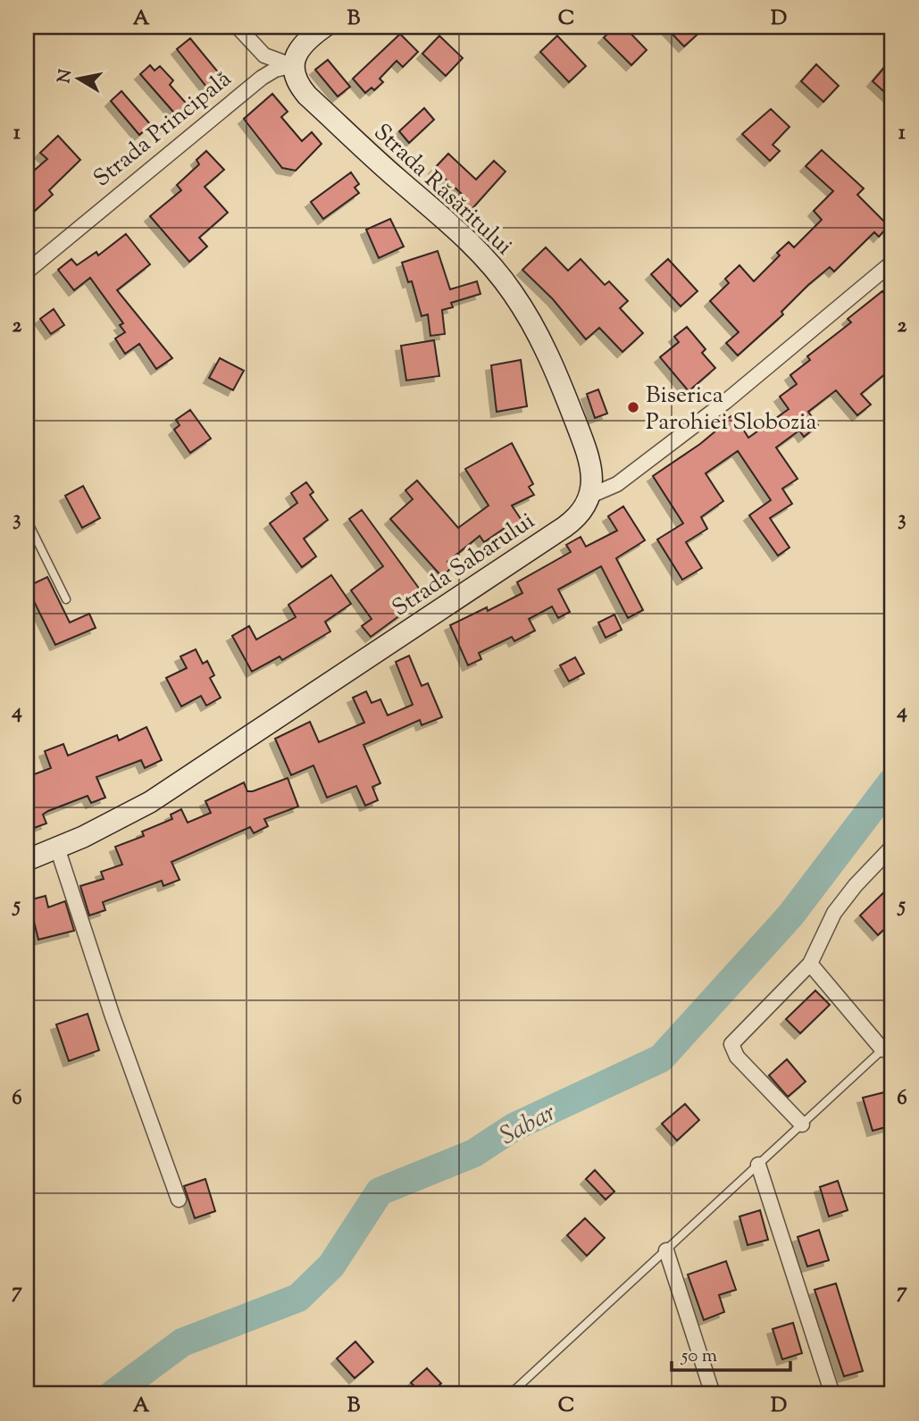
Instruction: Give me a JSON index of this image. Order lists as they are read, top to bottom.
{
  "streets": {
    "main road": ["Strada Răsăritului", "Strada Sabarului"],
    "street": ["Strada Principală"]
  },
  "crossings": [
    ["Strada Principală", "Strada Răsăritului"],
    ["Strada Răsăritului", "Strada Sabarului"]
  ],
  "water": ["Sabar"],
  "places": ["Biserica Parohiei Slobozia"],
  "scale_bar": "50 m",
  "north": "left",
  "grid": {
    "columns": [
      "A",
      "B",
      "C",
      "D"
    ],
    "rows": [
      "1",
      "2",
      "3",
      "4",
      "5",
      "6",
      "7"
    ]
  }
}
